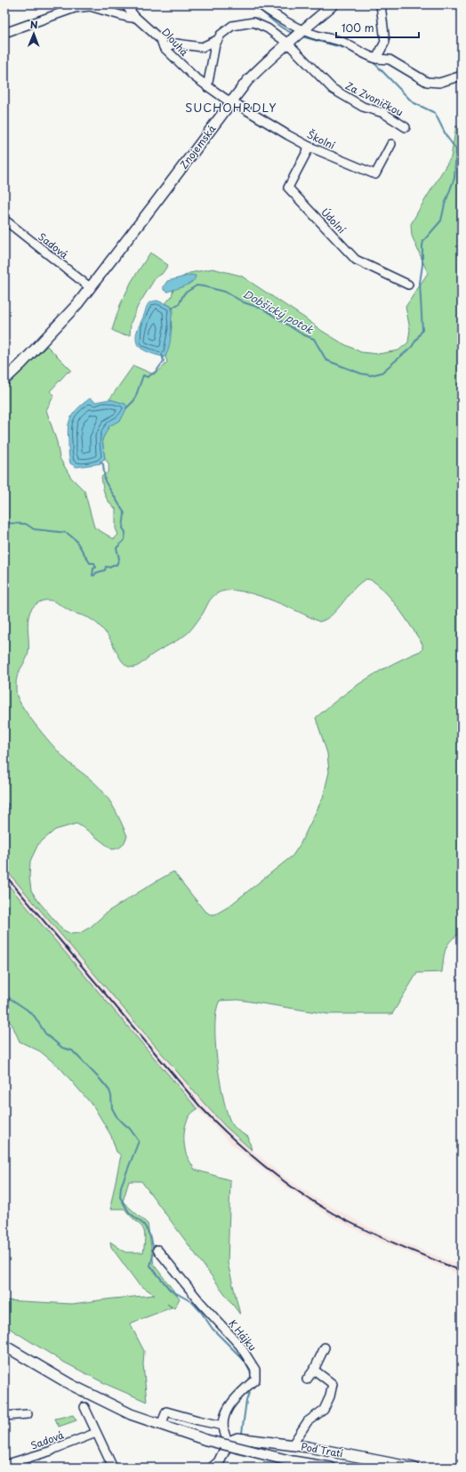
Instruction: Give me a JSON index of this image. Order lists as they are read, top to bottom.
{
  "streets": {
    "main road": ["Znojemská", "Pod Tratí"],
    "street": [
      "Dlouhá",
      "Za Zvoničkou",
      "Školní",
      "Údolní",
      "Sadová",
      "K Hájku"
    ]
  },
  "crossings": [
    ["Dlouhá", "Školní"],
    ["Dlouhá", "Znojemská"],
    ["Za Zvoničkou", "Znojemská"],
    ["Školní", "Znojemská"],
    ["Školní", "Údolní"],
    ["Znojemská", "Sadová"]
  ],
  "districts": ["SUCHOHRDLY"],
  "water": ["Dobšický potok"],
  "scale_bar": "100 m",
  "north": "top"
}
